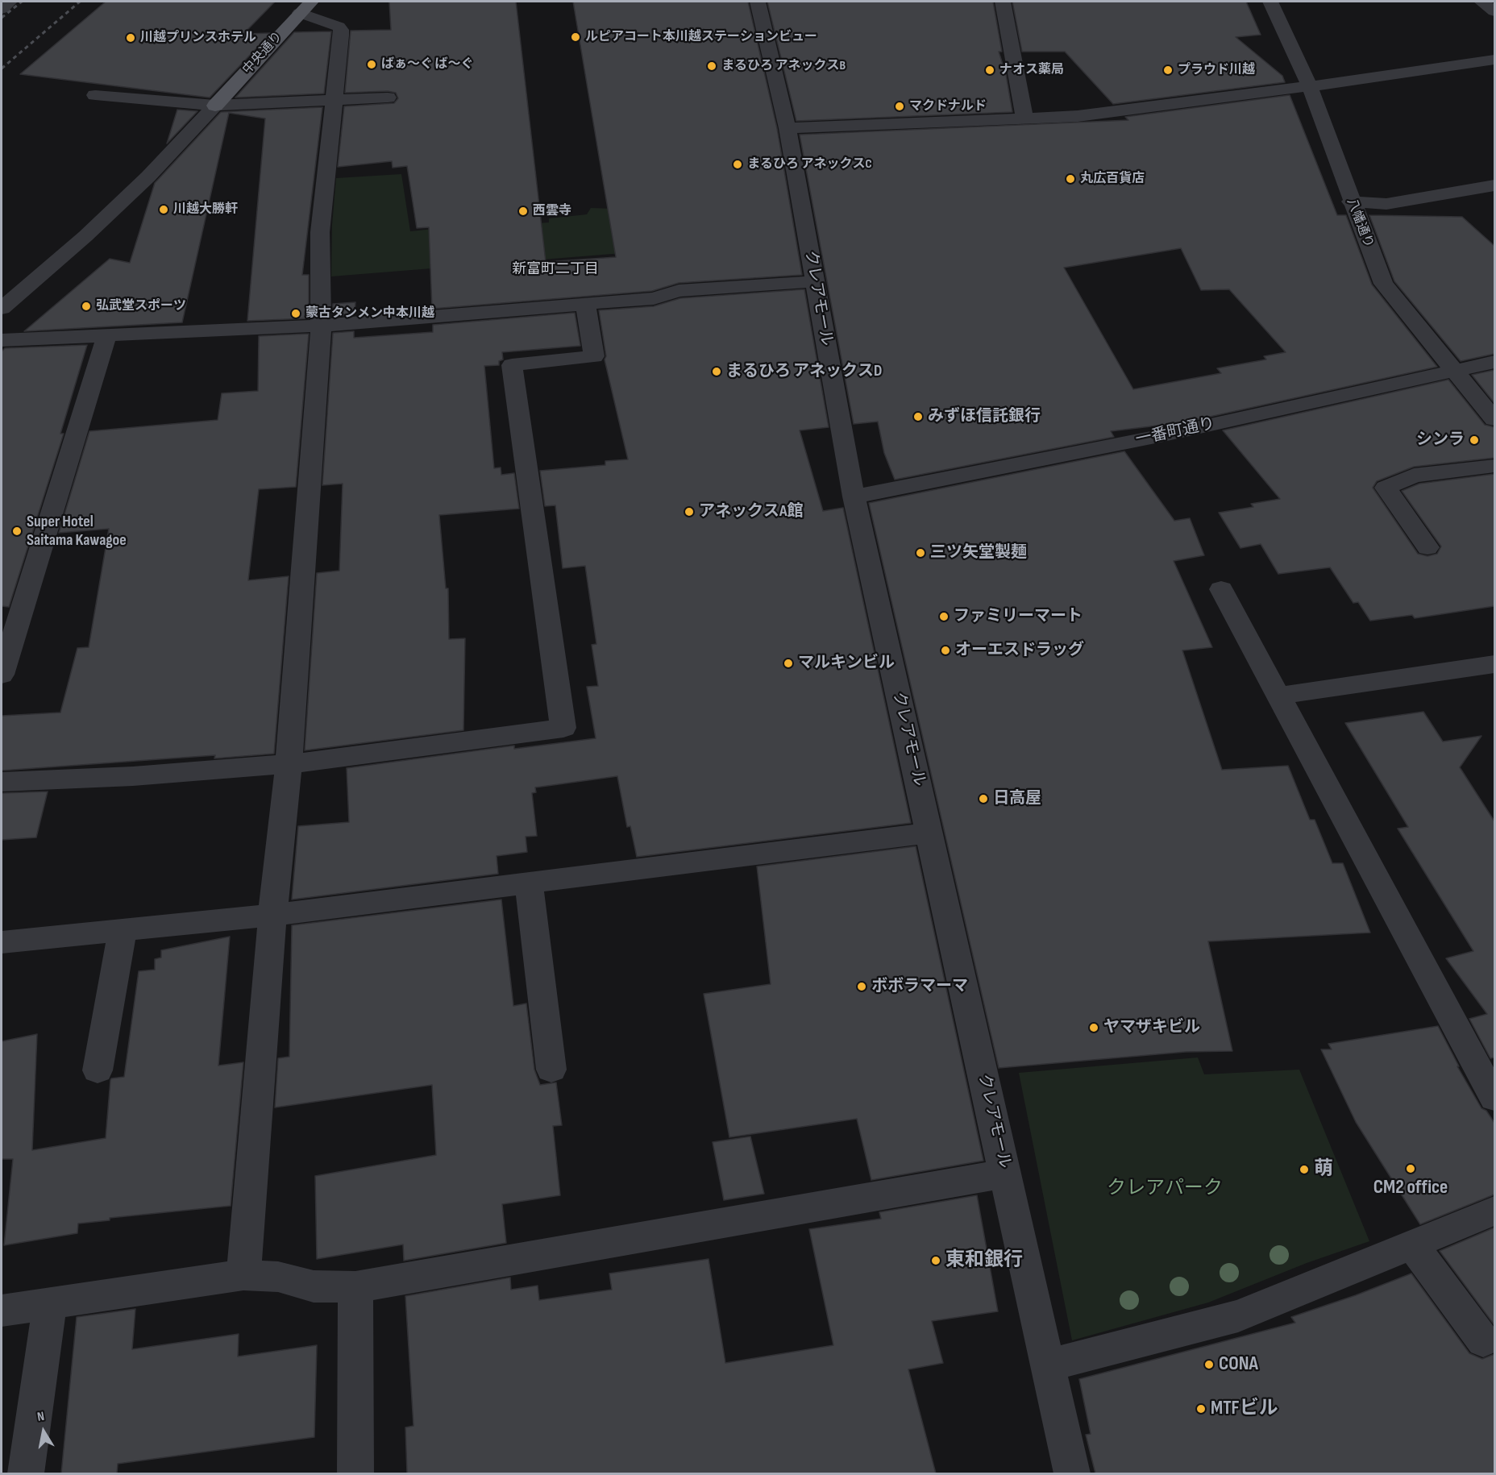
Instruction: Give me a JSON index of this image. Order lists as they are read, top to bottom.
{
  "streets": {
    "main road": ["中央通り"],
    "street": ["八幡通り", "クレアモール", "一番町通り"]
  },
  "crossings": [
    ["八幡通り", "一番町通り"],
    ["クレアモール", "一番町通り"]
  ],
  "districts": ["新富町二丁目"],
  "parks": ["クレアパーク"],
  "places": [
    "ルピアコート本川越ステーションビュー",
    "川越プリンスホテル",
    "ばぁ〜ぐ ば〜ぐ",
    "まるひろ アネックスB",
    "ナオス薬局",
    "プラウド川越",
    "マクドナルド",
    "まるひろ アネックスC",
    "丸広百貨店",
    "川越大勝軒",
    "西雲寺",
    "弘武堂スポーツ",
    "蒙古タンメン中本川越",
    "まるひろ アネックスD",
    "みずほ信託銀行",
    "シンラ",
    "アネックスA館",
    "Super Hotel Saitama Kawagoe",
    "三ツ矢堂製麺",
    "ファミリーマート",
    "オーエスドラッグ",
    "マルキンビル",
    "日高屋",
    "ボボラマーマ",
    "ヤマザキビル",
    "CM2 office",
    "萌",
    "東和銀行",
    "CONA",
    "MTFビル"
  ],
  "north": "top"
}
